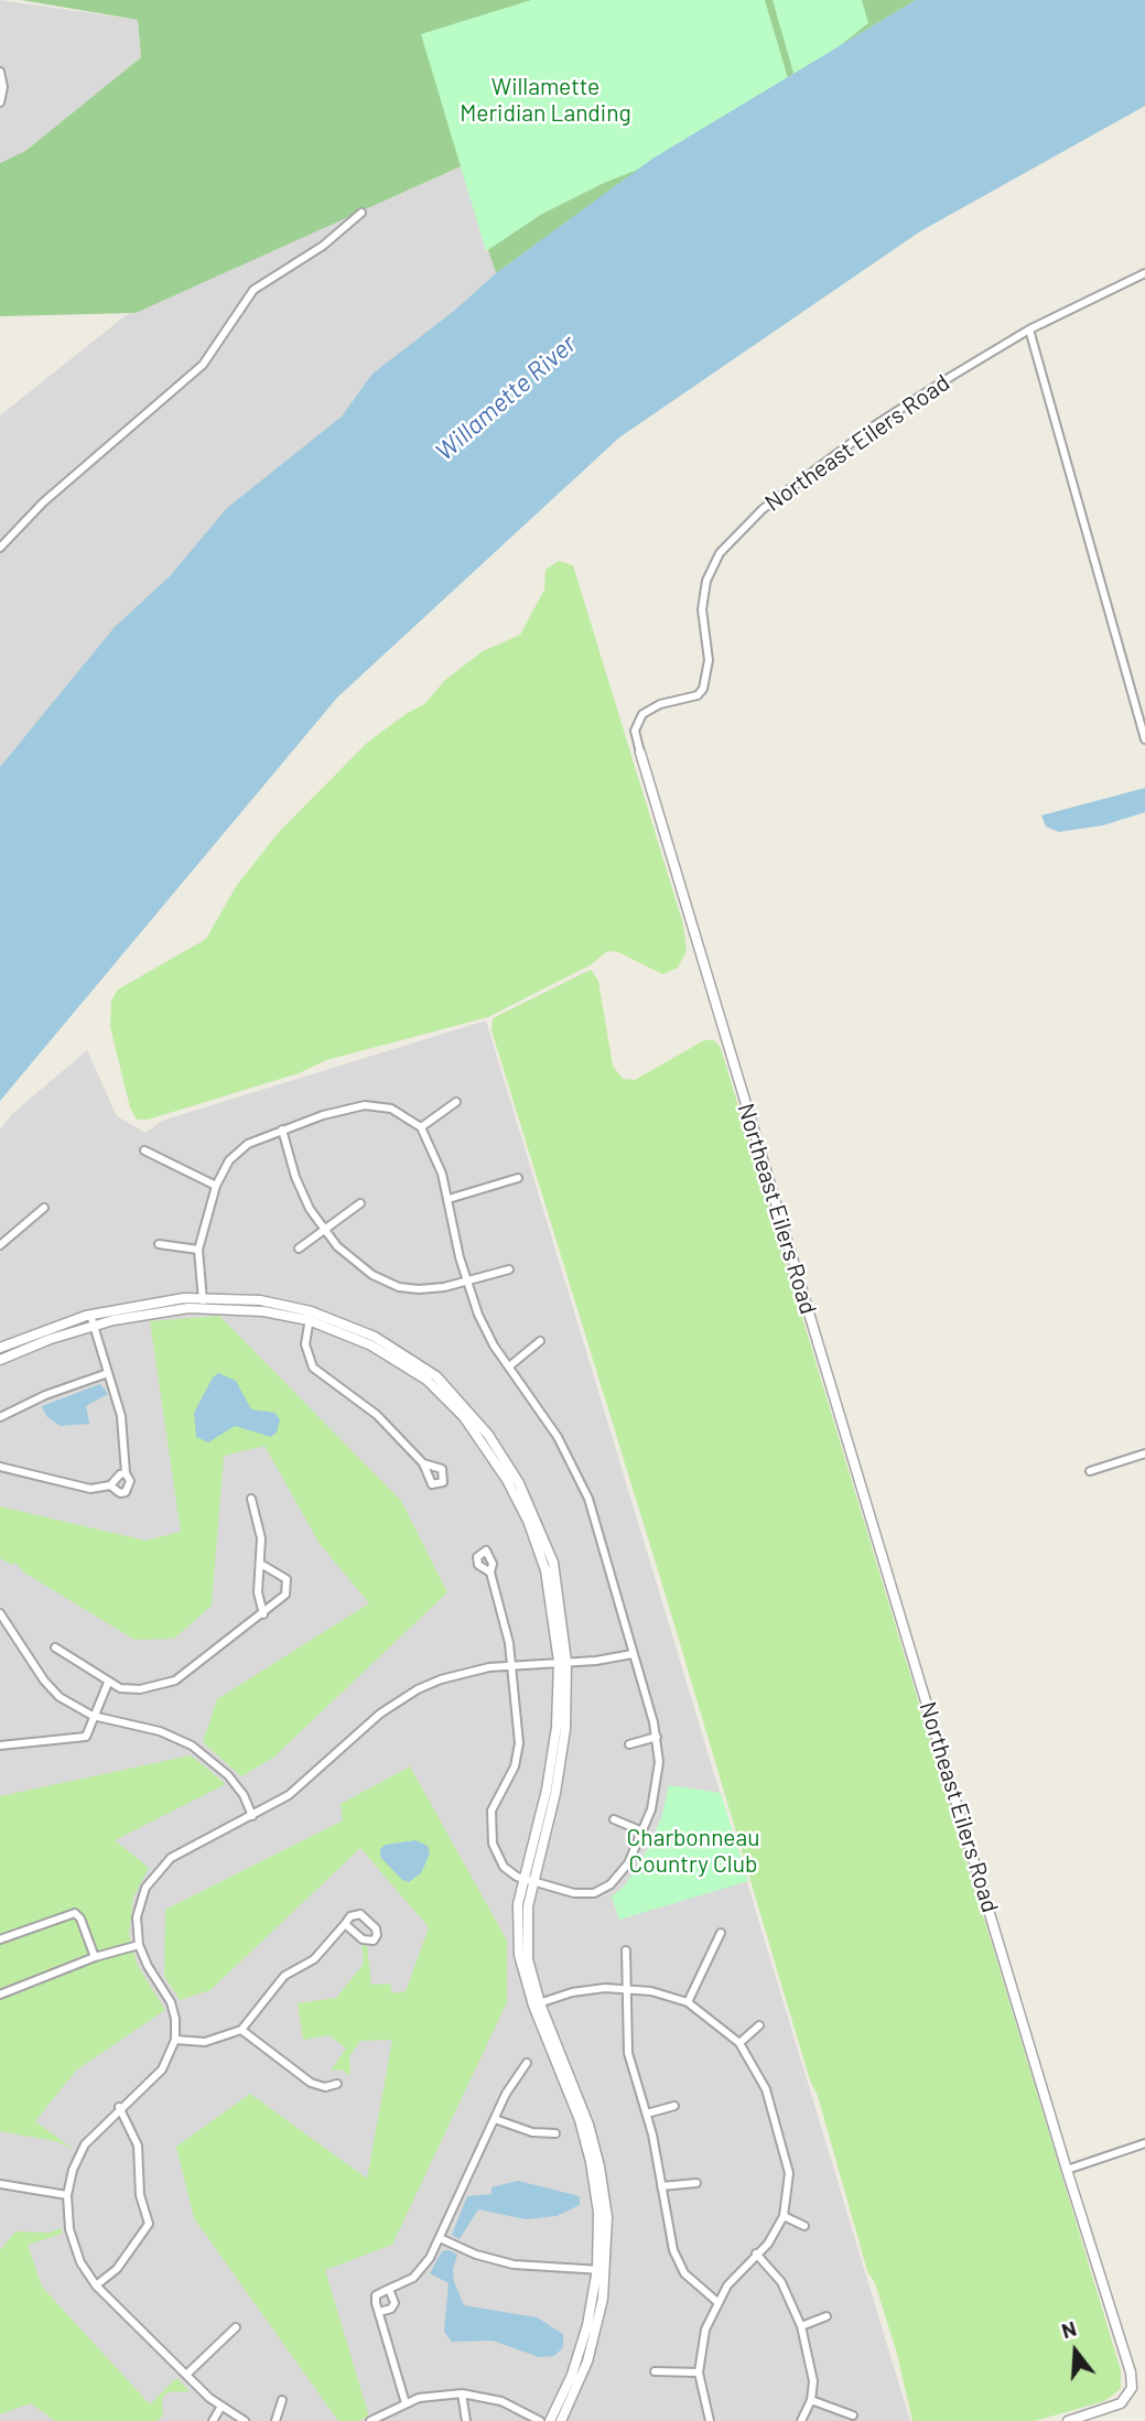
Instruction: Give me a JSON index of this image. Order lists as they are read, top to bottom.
{
  "streets": {
    "street": ["Northeast Eilers Road"]
  },
  "water": ["Willamette River"],
  "parks": ["Willamette Meridian Landing", "Charbonneau Country Club"],
  "north": "top"
}
